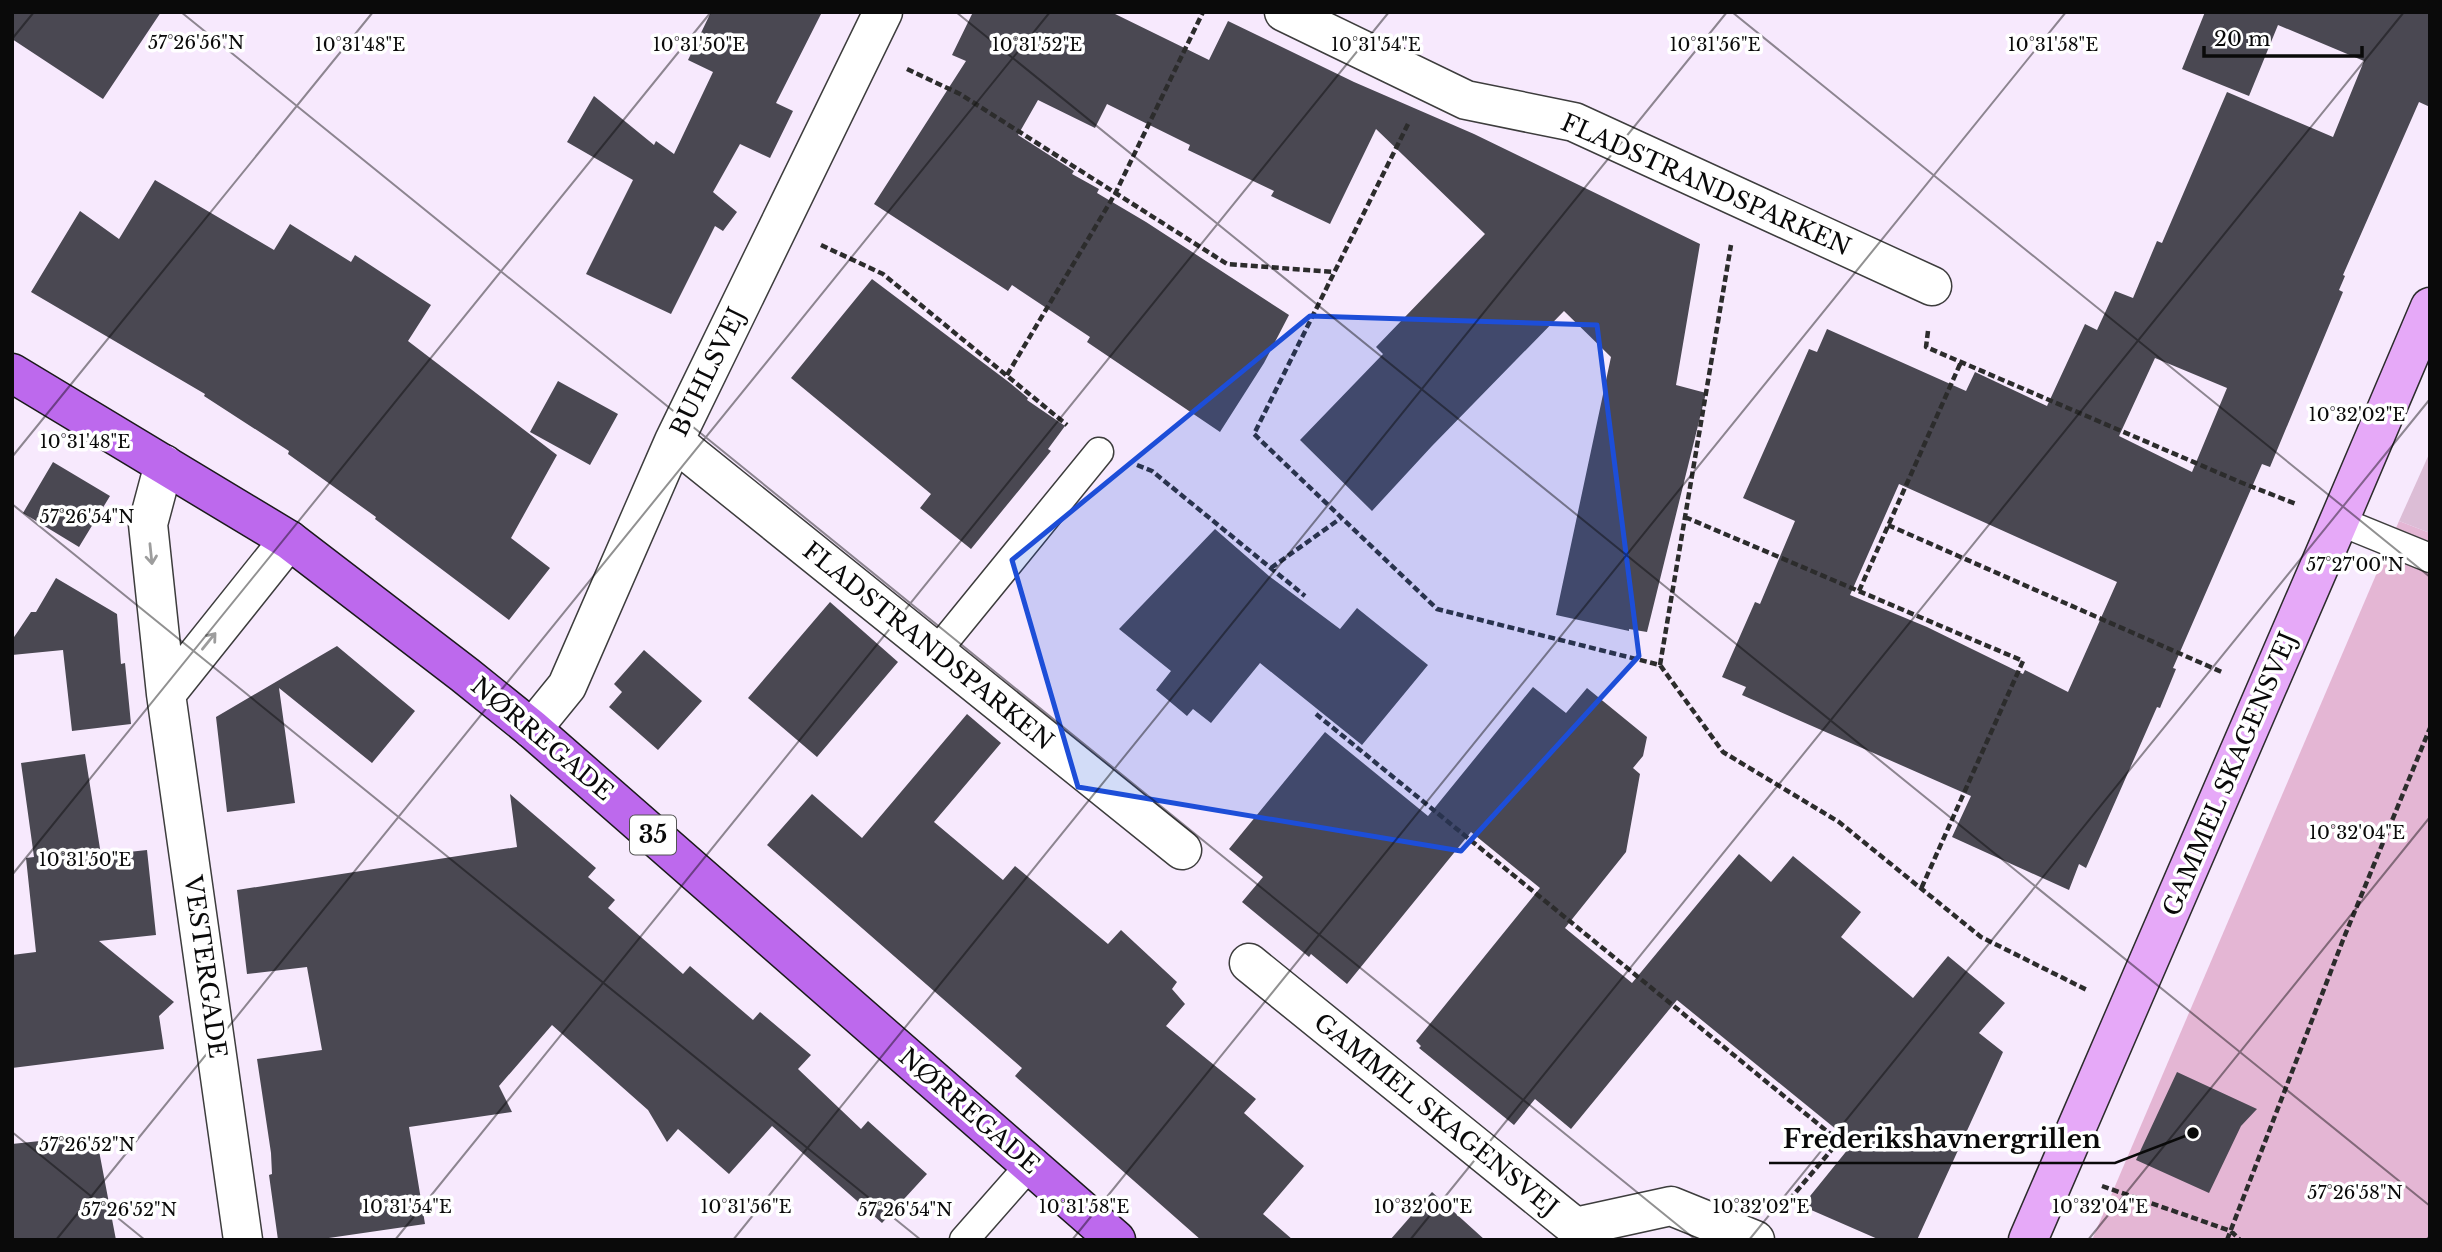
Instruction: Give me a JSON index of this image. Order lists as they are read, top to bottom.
{
  "streets": {
    "main road": ["NØRREGADE", "35"],
    "street": [
      "FLADSTRANDSPARKEN",
      "BUHLSVEJ",
      "GAMMEL SKAGENSVEJ",
      "VESTERGADE"
    ]
  },
  "crossings": [
    ["FLADSTRANDSPARKEN", "BUHLSVEJ"],
    ["BUHLSVEJ", "NØRREGADE"],
    ["NØRREGADE", "35"],
    ["NØRREGADE", "VESTERGADE"],
    ["35", "VESTERGADE"]
  ],
  "places": ["Frederikshavnergrillen"],
  "scale_bar": "20 m",
  "coordinates": [
    "57°26'56\"N",
    "10°31'50\"E",
    "10°31'52\"E",
    "10°31'54\"E",
    "10°31'56\"E",
    "10°31'58\"E",
    "10°31'48\"E",
    "10°32'02\"E",
    "57°26'54\"N",
    "57°27'00\"N",
    "10°32'04\"E",
    "57°26'52\"N",
    "57°26'58\"N",
    "10°32'00\"E"
  ]
}
